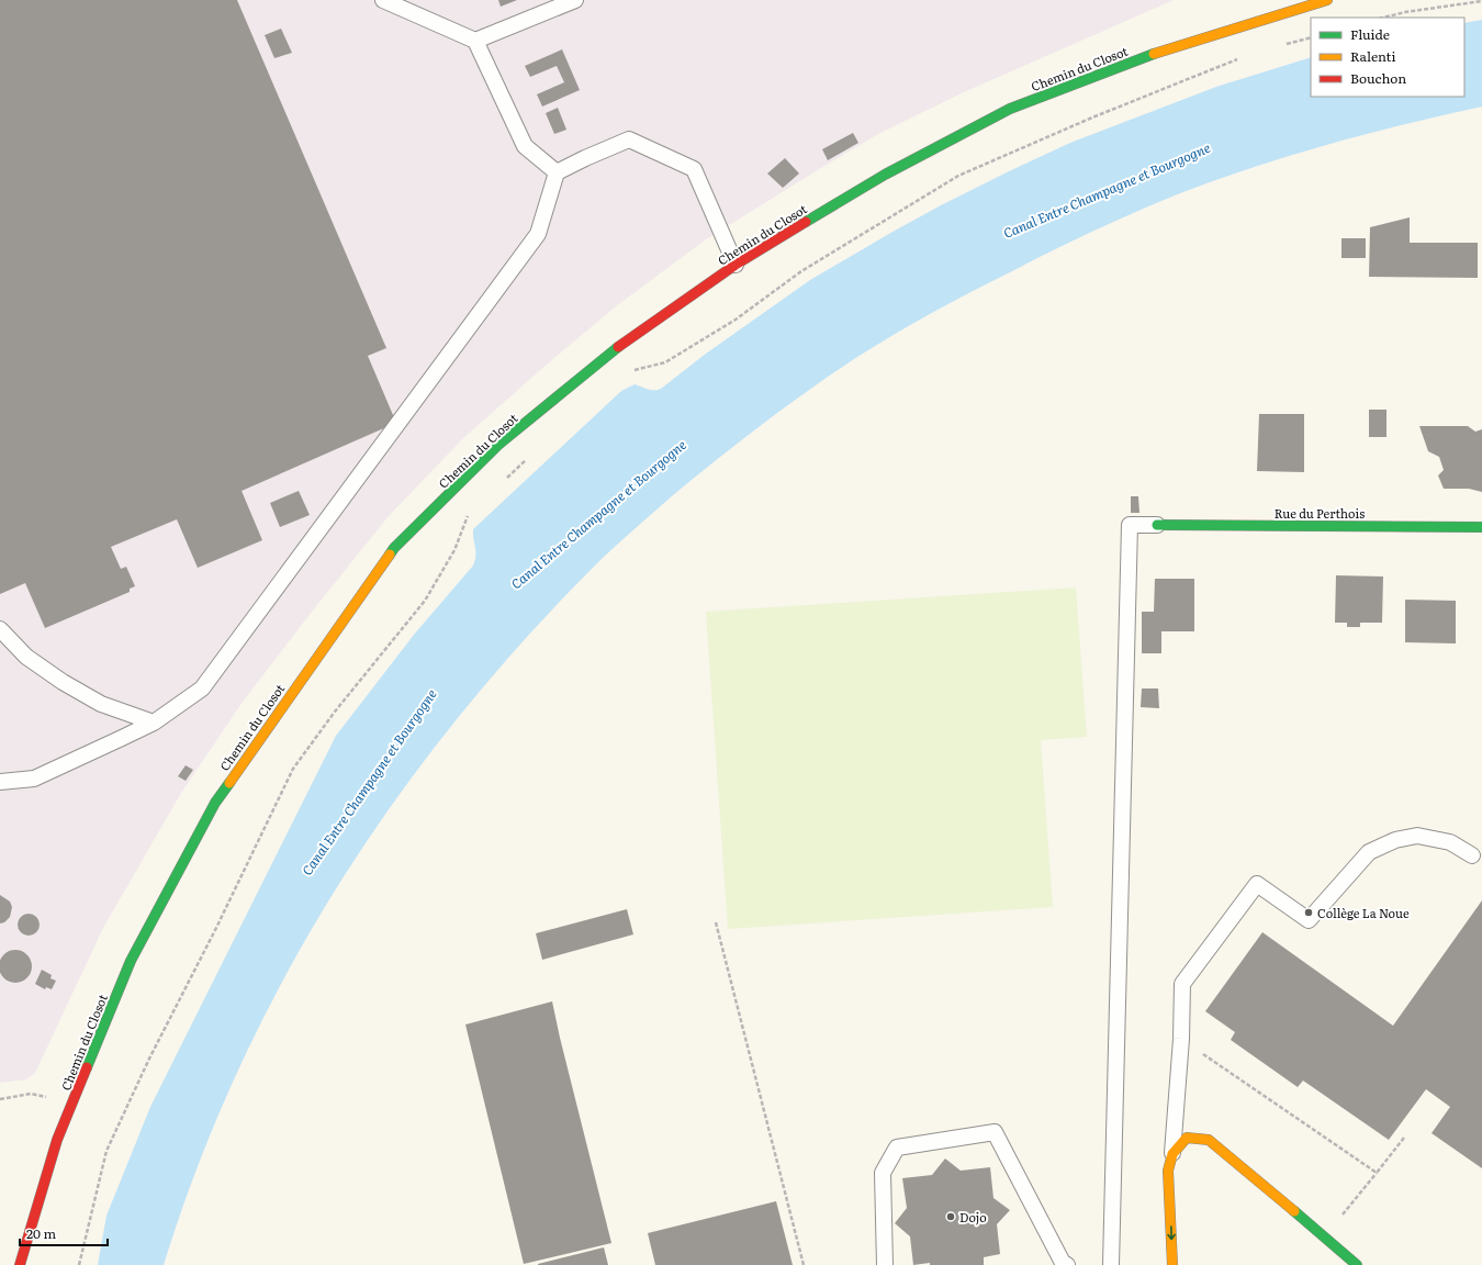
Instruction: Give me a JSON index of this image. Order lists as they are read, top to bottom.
{
  "streets": {
    "street": ["Chemin du Closot", "Rue du Perthois"]
  },
  "water": ["Canal Entre Champagne et Bourgogne"],
  "places": ["Collège La Noue", "Dojo"],
  "legend": ["Fluide", "Ralenti", "Bouchon"],
  "scale_bar": "20 m"
}
